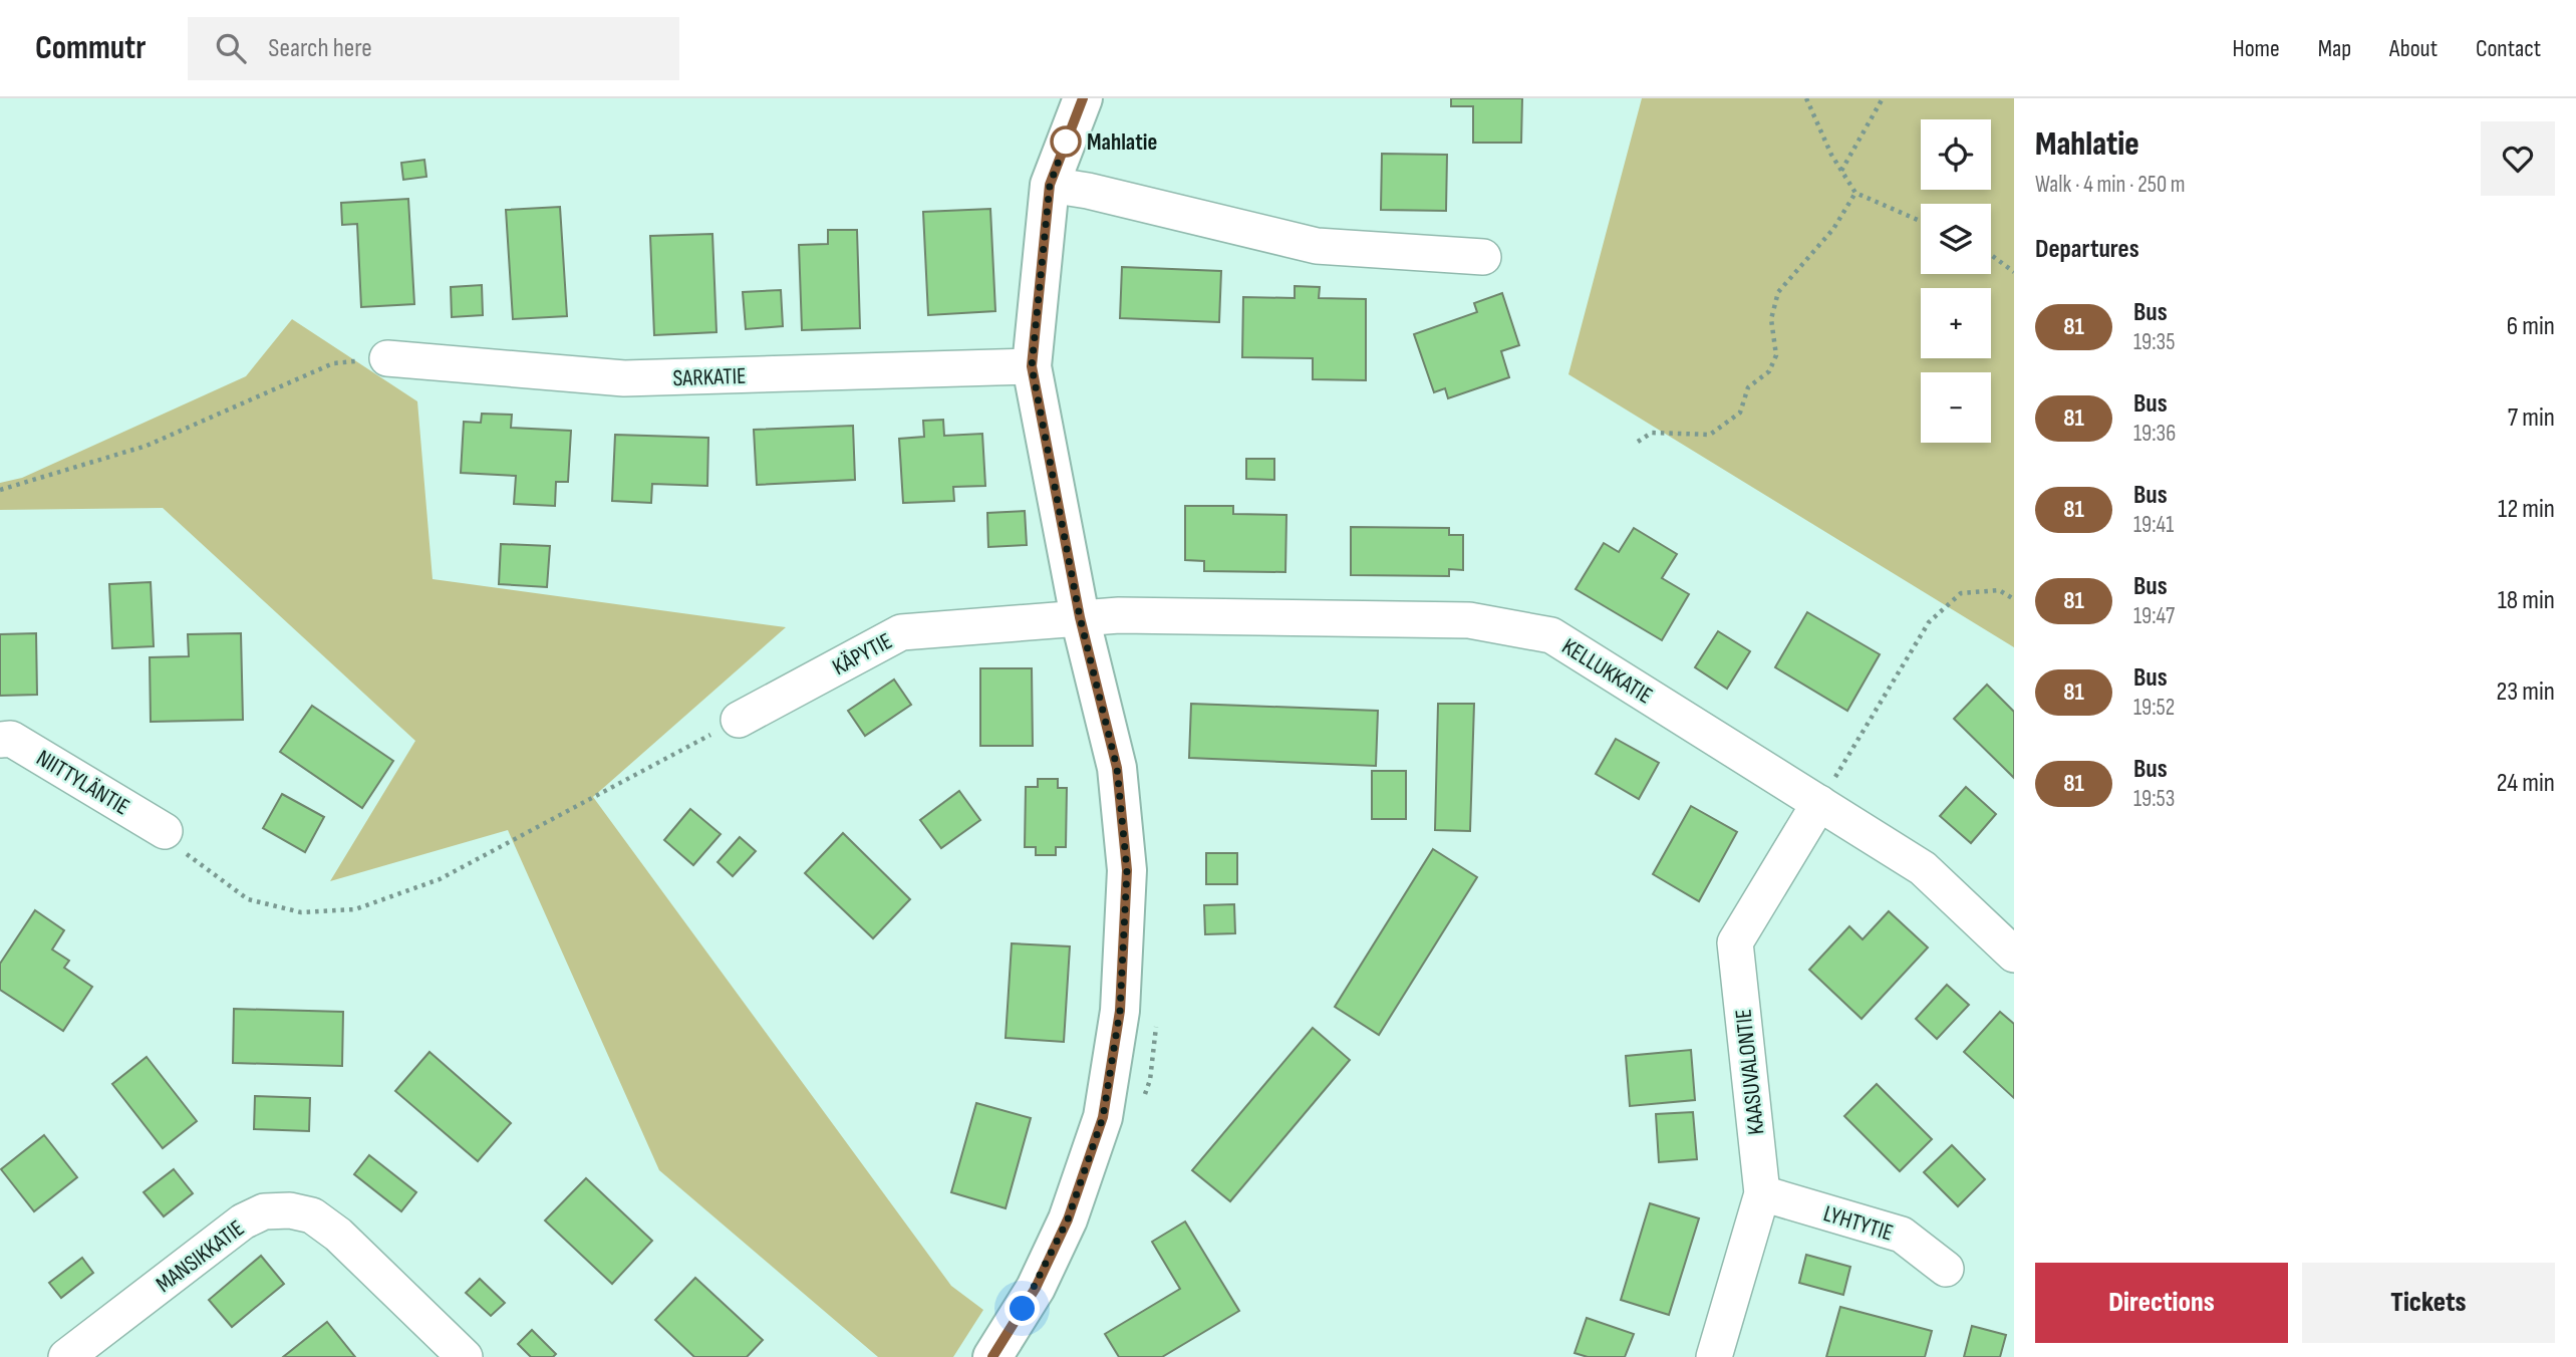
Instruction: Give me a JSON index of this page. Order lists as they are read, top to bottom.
{
  "streets": {
    "street": [
      "SARKATIE",
      "KÄPYTIE",
      "KELLUKKATIE",
      "NIITTYLÄNTIE",
      "KAASUVALONTIE",
      "LYHTYTIE",
      "MANSIKKATIE"
    ]
  },
  "crossings": [
    ["KÄPYTIE", "KELLUKKATIE"],
    ["KELLUKKATIE", "KAASUVALONTIE"],
    ["KAASUVALONTIE", "LYHTYTIE"]
  ],
  "places": ["Mahlatie"],
  "lines": ["bus line 81"],
  "page": {
    "header": "Commutr",
    "search": "Search here",
    "nav": [
      "Home",
      "Map",
      "About",
      "Contact"
    ],
    "heading": [
      ["Mahlatie", "Walk · 4 min · 250 m"],
      "Departures"
    ],
    "map_buttons": ["+", "−"],
    "list": [
      {
        "mark": "81",
        "name": "Bus",
        "note": "19:35",
        "value": "6 min"
      },
      {
        "mark": "81",
        "name": "Bus",
        "note": "19:36",
        "value": "7 min"
      },
      {
        "mark": "81",
        "name": "Bus",
        "note": "19:41",
        "value": "12 min"
      },
      {
        "mark": "81",
        "name": "Bus",
        "note": "19:47",
        "value": "18 min"
      },
      {
        "mark": "81",
        "name": "Bus",
        "note": "19:52",
        "value": "23 min"
      },
      {
        "mark": "81",
        "name": "Bus",
        "note": "19:53",
        "value": "24 min"
      }
    ],
    "buttons": ["Directions", "Tickets"]
  }
}
